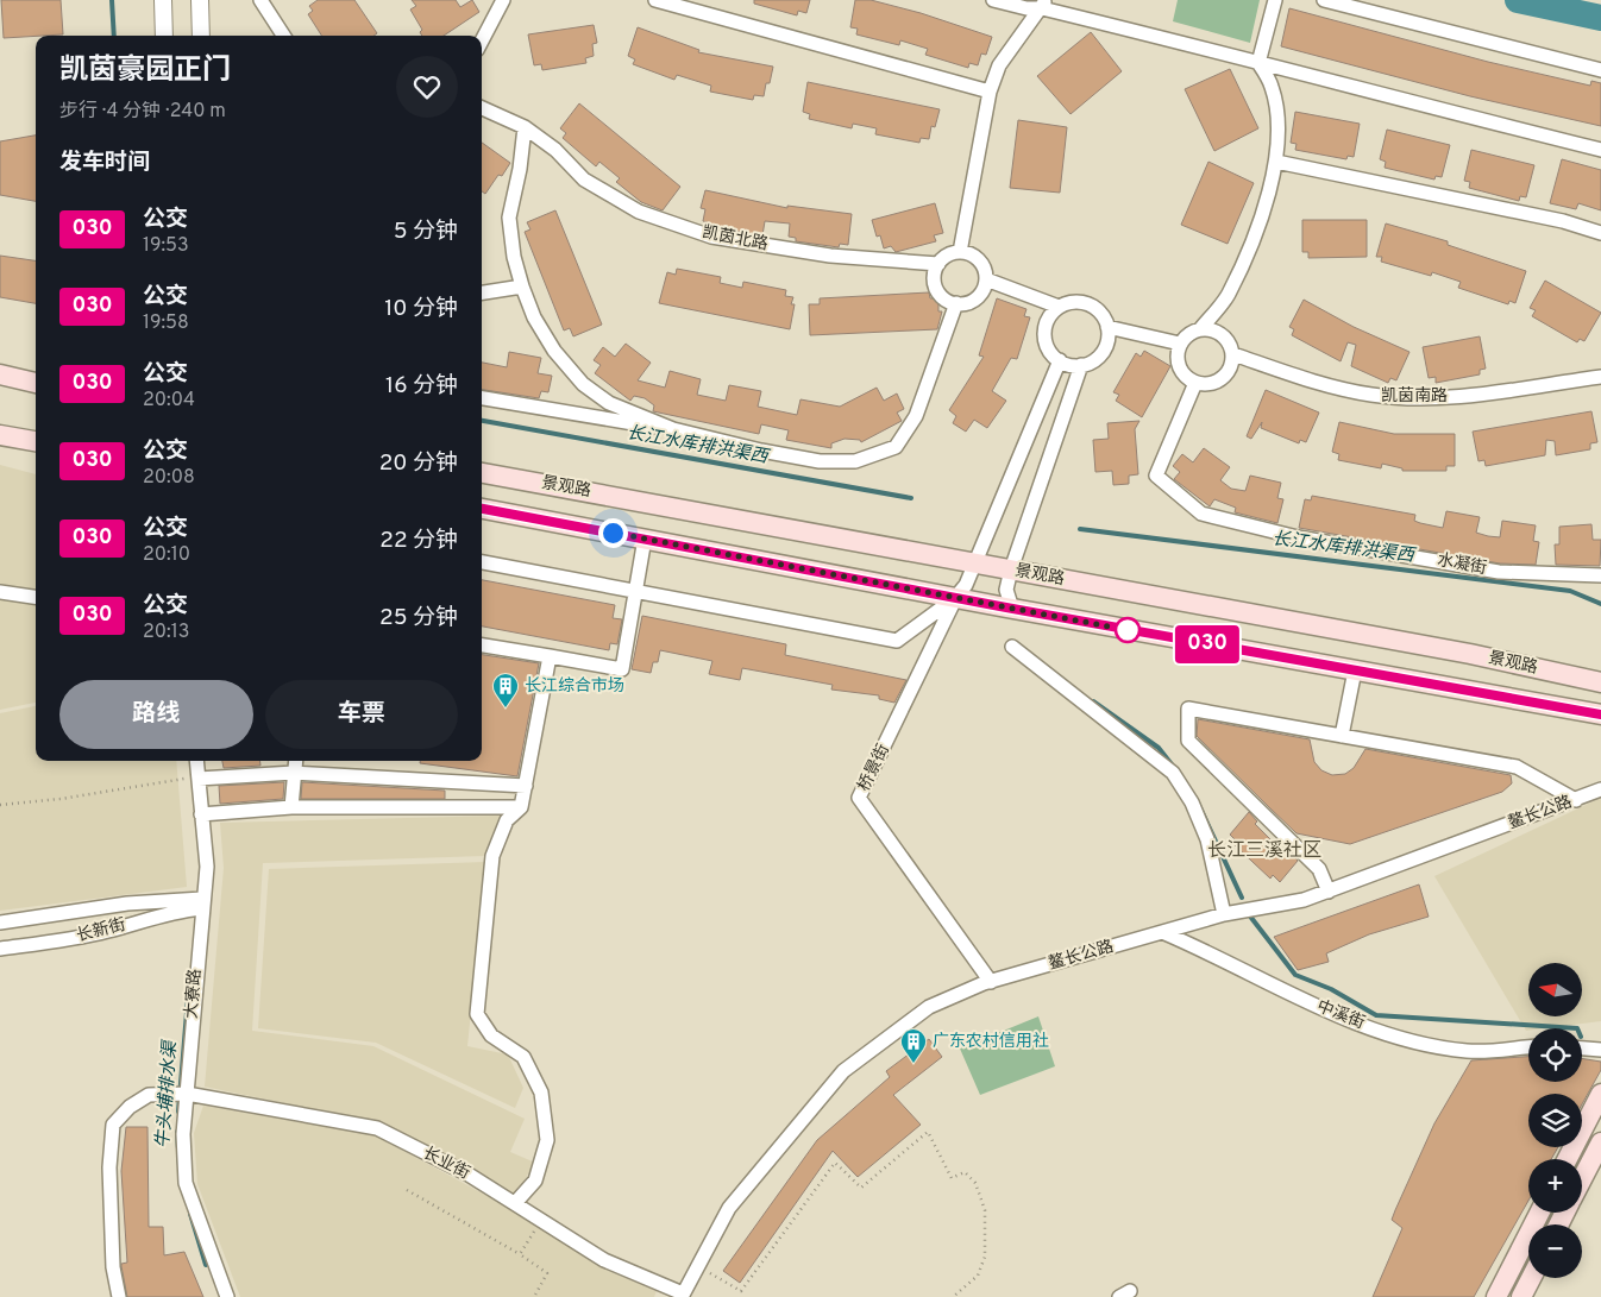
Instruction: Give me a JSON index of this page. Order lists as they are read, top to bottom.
{
  "streets": {
    "main road": ["景观路"],
    "street": [
      "凯茵北路",
      "凯茵南路",
      "水凝街",
      "桥景街",
      "鳌长公路",
      "长新街",
      "大寮路",
      "中溪街",
      "长业街"
    ]
  },
  "crossings": [
    ["凯茵南路", "水凝街"],
    ["景观路", "桥景街"],
    ["桥景街", "鳌长公路"],
    ["鳌长公路", "中溪街"],
    ["鳌长公路", "长业街"],
    ["长新街", "大寮路"],
    ["大寮路", "长业街"]
  ],
  "districts": ["长江三溪社区"],
  "water": ["长江水库排洪渠西", "牛头埔排水渠"],
  "places": {
    "building": ["长江综合市场", "广东农村信用社"]
  },
  "lines": ["bus line 030"],
  "north": "left",
  "page": {
    "on_map": "030",
    "heading": [
      ["凯茵豪园正门", "步行 · 4 分钟 · 240 m"],
      "发车时间"
    ],
    "list": [
      {
        "mark": "030",
        "name": "公交",
        "note": "19:53",
        "value": "5 分钟"
      },
      {
        "mark": "030",
        "name": "公交",
        "note": "19:58",
        "value": "10 分钟"
      },
      {
        "mark": "030",
        "name": "公交",
        "note": "20:04",
        "value": "16 分钟"
      },
      {
        "mark": "030",
        "name": "公交",
        "note": "20:08",
        "value": "20 分钟"
      },
      {
        "mark": "030",
        "name": "公交",
        "note": "20:10",
        "value": "22 分钟"
      },
      {
        "mark": "030",
        "name": "公交",
        "note": "20:13",
        "value": "25 分钟"
      }
    ],
    "buttons": ["路线", "车票"],
    "map_buttons": ["+", "−"]
  }
}
